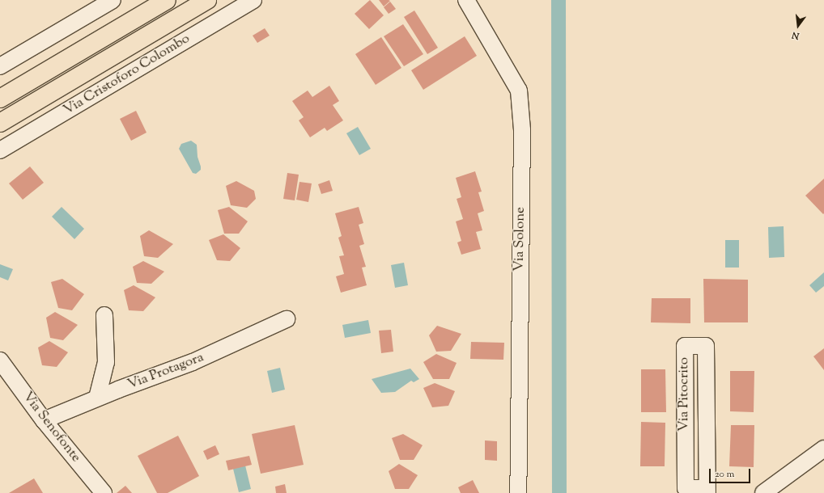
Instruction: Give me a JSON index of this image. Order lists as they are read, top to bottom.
{
  "streets": {
    "main road": ["Via Cristoforo Colombo"],
    "street": [
      "Via Solone",
      "Via Protagora",
      "Via Pitocrito",
      "Via Senofonte"
    ]
  },
  "crossings": [
    ["Via Protagora", "Via Senofonte"]
  ],
  "scale_bar": "20 m",
  "north": "bottom"
}
